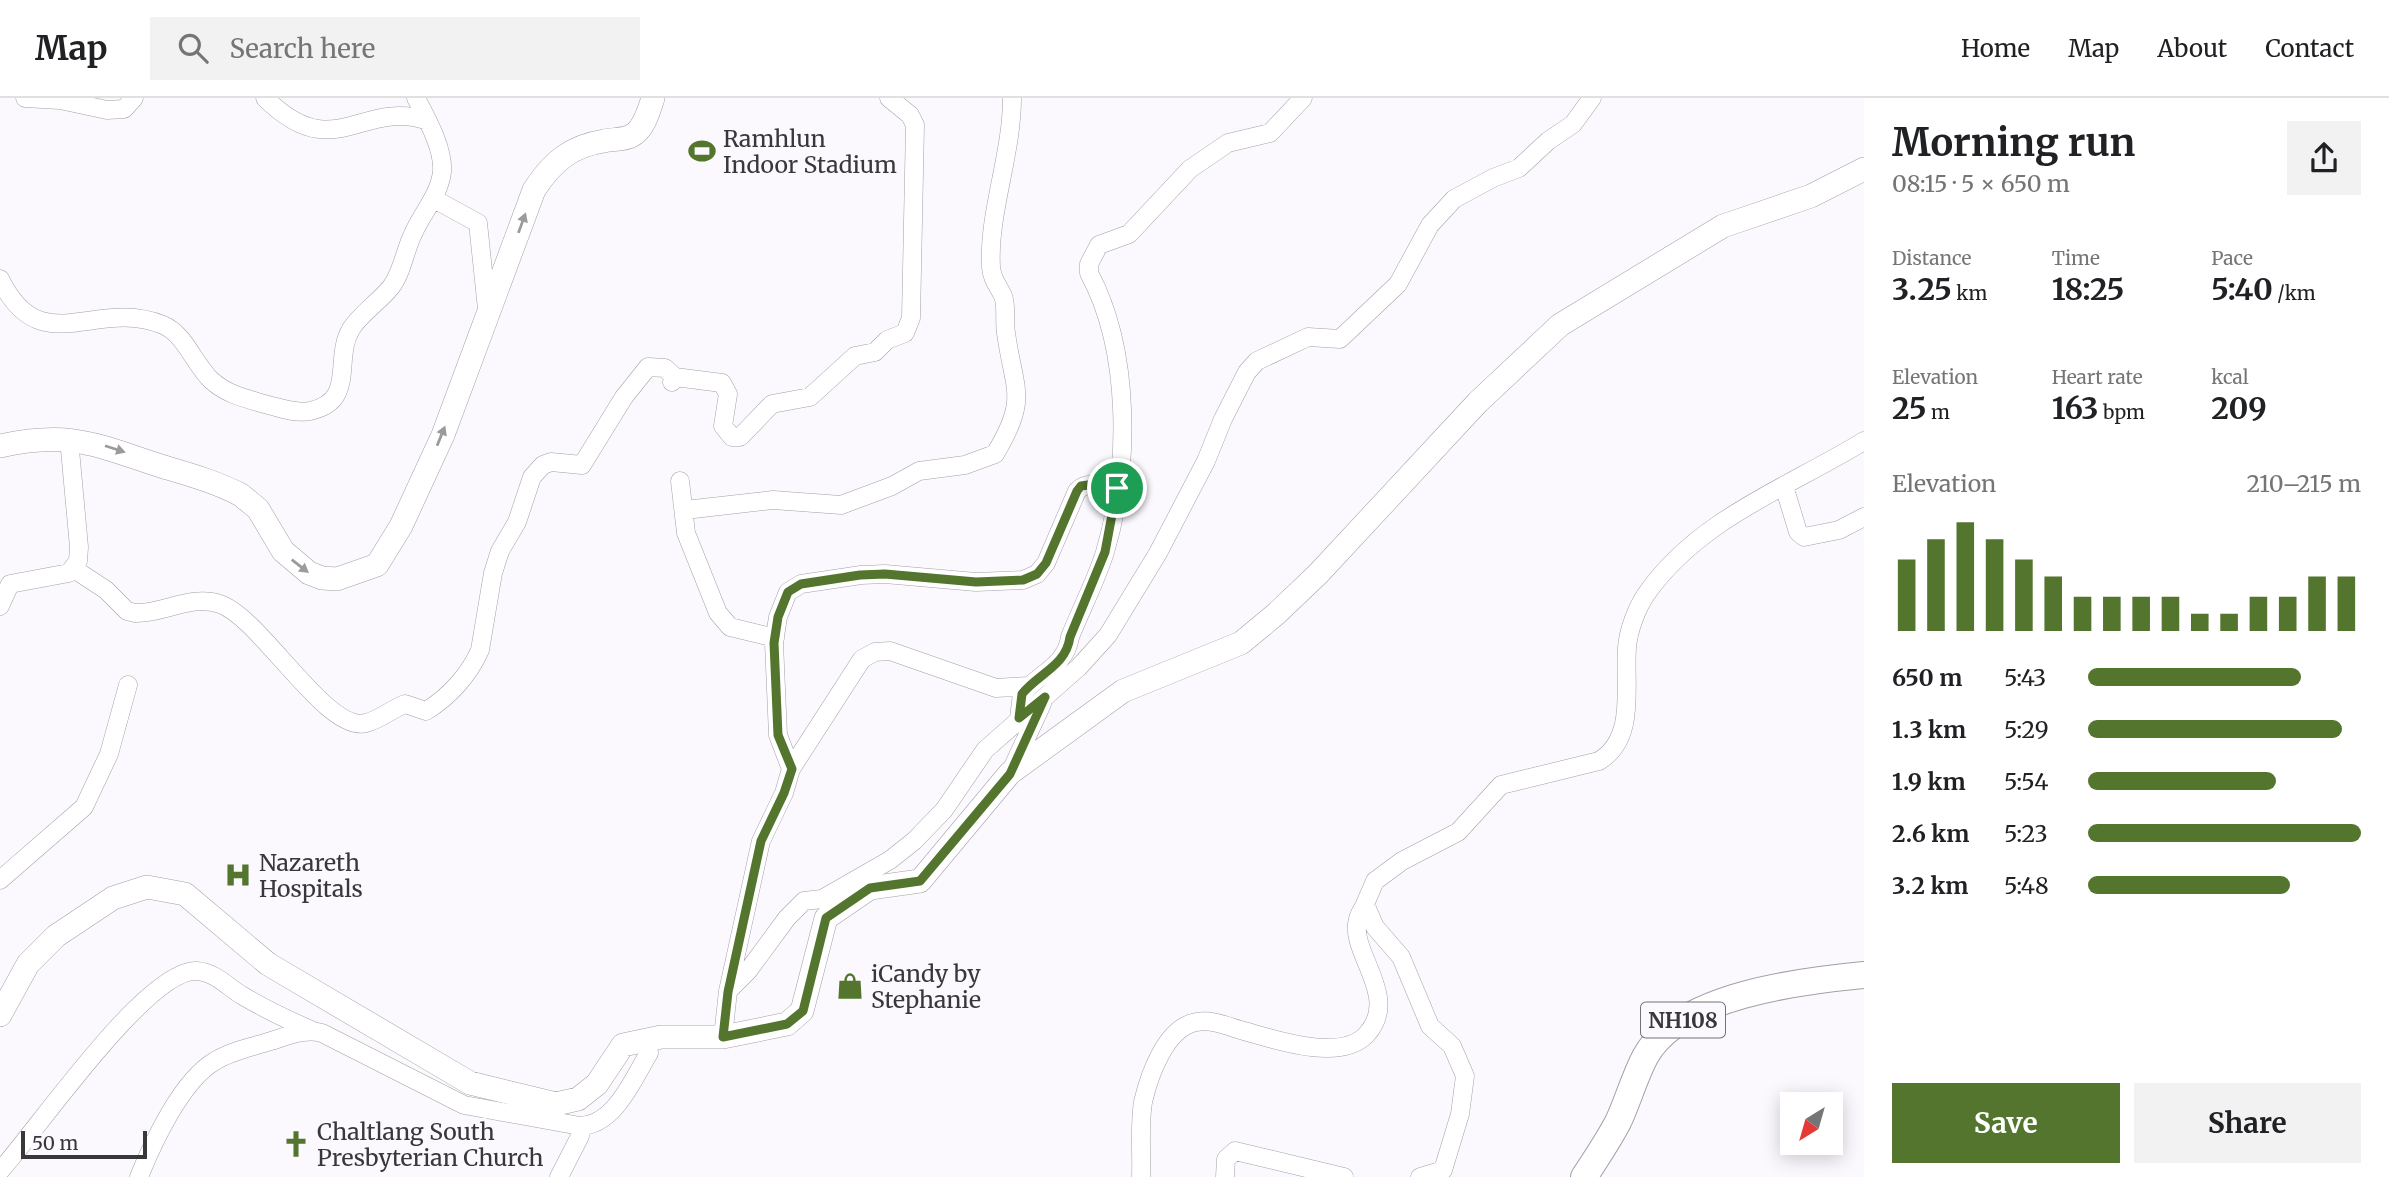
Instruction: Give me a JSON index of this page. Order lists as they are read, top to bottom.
{
  "streets": {
    "highway": ["NH108"]
  },
  "places": {
    "sports": ["Ramhlun Indoor Stadium"],
    "hospital": ["Nazareth Hospitals"],
    "shop": ["iCandy by Stephanie"],
    "church": ["Chaltlang South Presbyterian Church"]
  },
  "scale_bar": "50 m",
  "north": "bottom left",
  "page": {
    "header": "Map",
    "search": "Search here",
    "nav": [
      "Home",
      "Map",
      "About",
      "Contact"
    ],
    "heading": ["Morning run", "08:15 · 5 × 650 m"],
    "stats": [
      ["Distance", "3.25 km"],
      ["Time", "18:25"],
      ["Pace", "5:40 /km"],
      ["Elevation", "25 m"],
      ["Heart rate", "163 bpm"],
      ["kcal", "209"]
    ],
    "chart": ["Elevation", "210–215 m"],
    "list": [
      {
        "name": "650 m",
        "note": "5:43"
      },
      {
        "name": "1.3 km",
        "note": "5:29"
      },
      {
        "name": "1.9 km",
        "note": "5:54"
      },
      {
        "name": "2.6 km",
        "note": "5:23"
      },
      {
        "name": "3.2 km",
        "note": "5:48"
      }
    ],
    "buttons": ["Save", "Share"],
    "scale": "50 m"
  }
}
